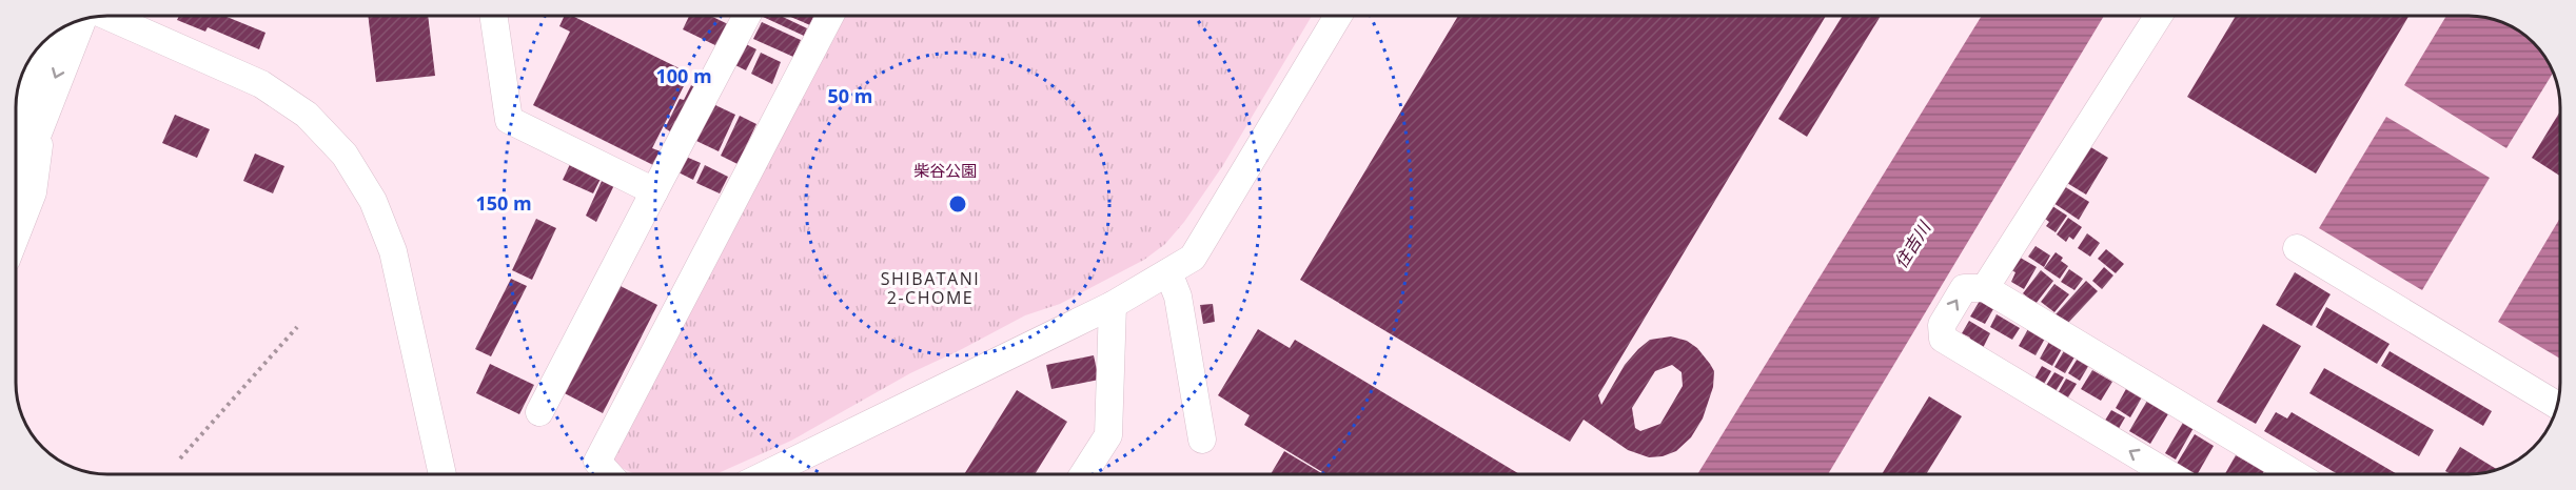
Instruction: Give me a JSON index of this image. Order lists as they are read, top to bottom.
{
  "districts": ["SHIBATANI 2-CHOME"],
  "water": ["住吉川"],
  "parks": ["柴谷公園"],
  "rings": ["100 m", "50 m", "150 m"]
}
